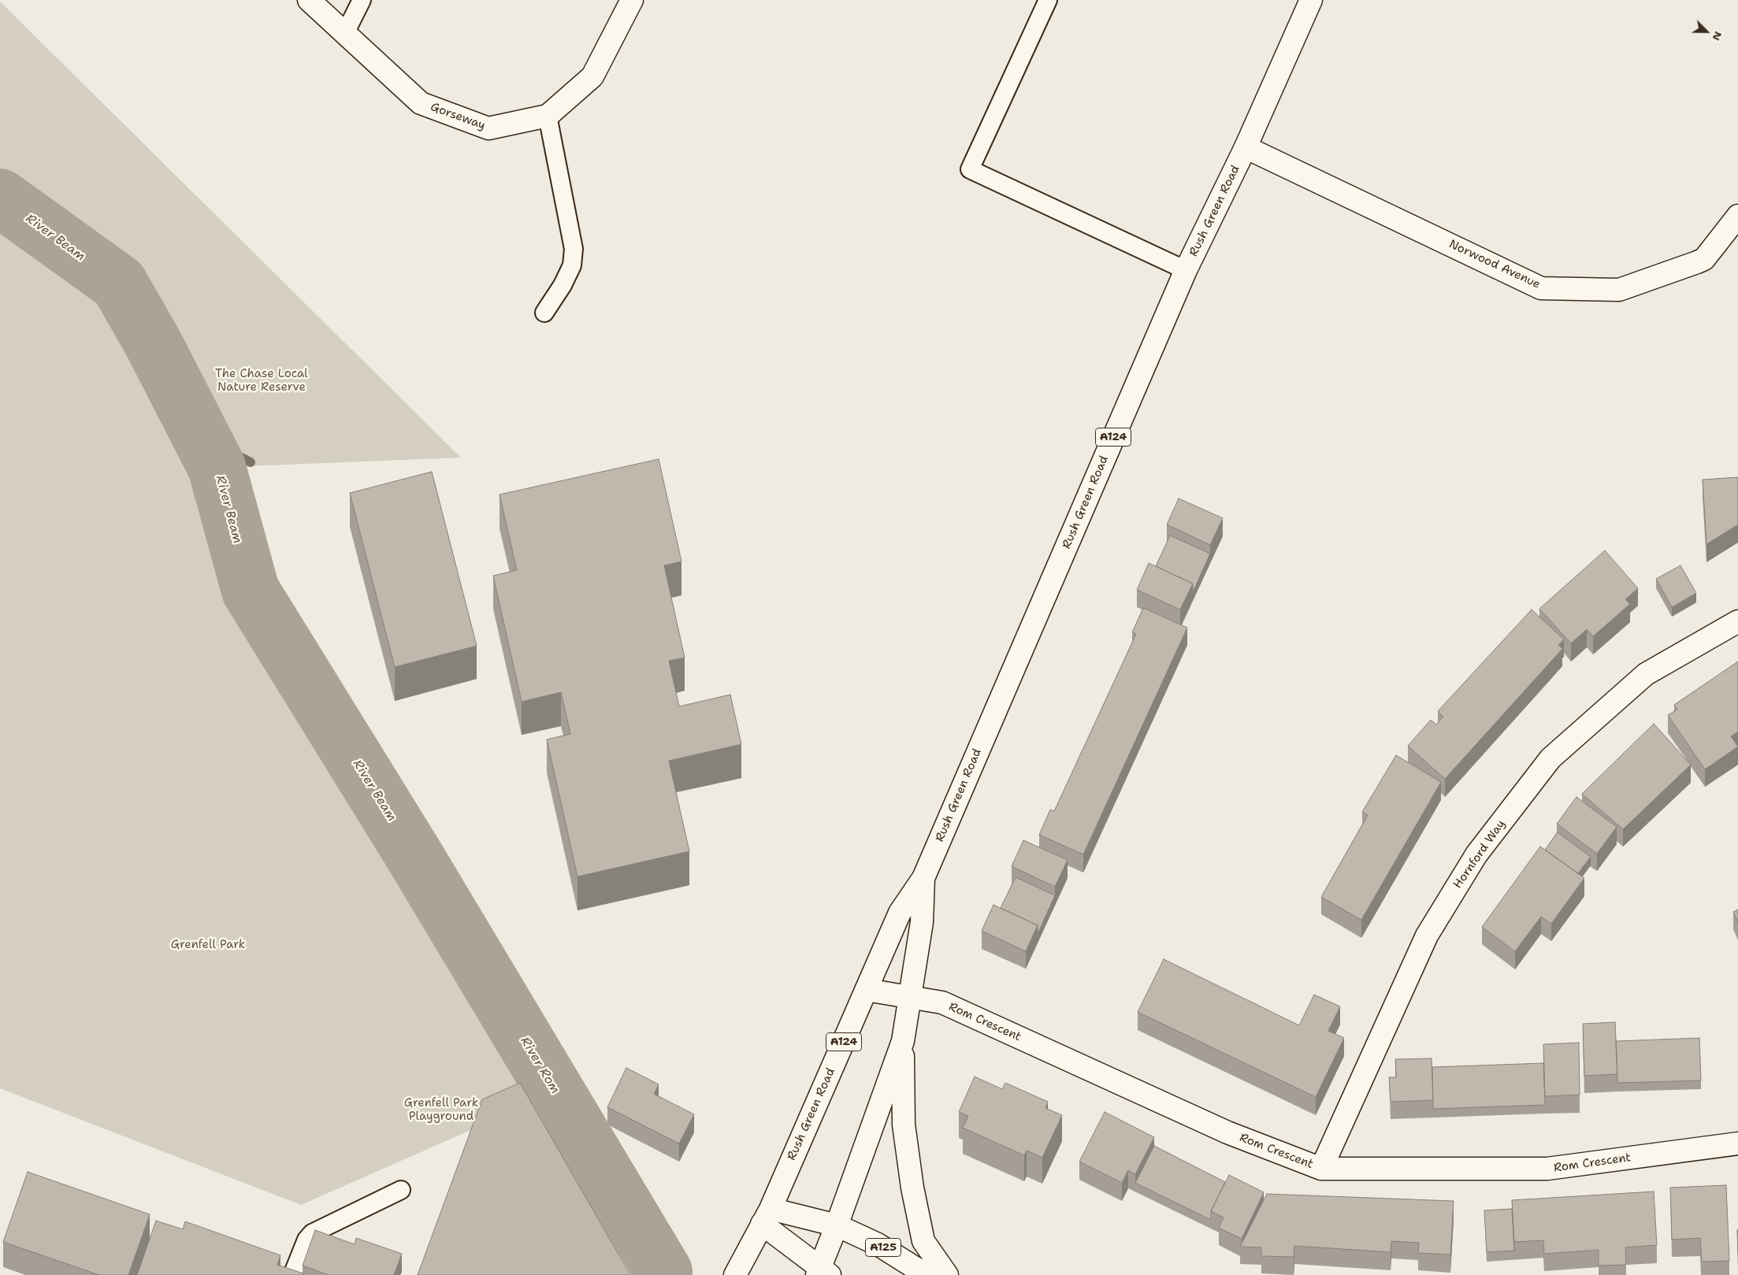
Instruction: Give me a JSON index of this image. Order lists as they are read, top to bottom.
{
  "streets": {
    "street": [
      "Gorseway",
      "Rush Green Road",
      "Norwood Avenue",
      "A124",
      "Hornford Way",
      "Rom Crescent",
      "A125"
    ]
  },
  "crossings": [
    ["Rush Green Road", "Norwood Avenue"],
    ["Rush Green Road", "Rom Crescent"],
    ["Rush Green Road", "A125"],
    ["Hornford Way", "Rom Crescent"]
  ],
  "water": ["River Beam", "River Rom"],
  "parks": ["The Chase Local Nature Reserve", "Grenfell Park", "Grenfell Park Playground"],
  "north": "bottom right"
}
